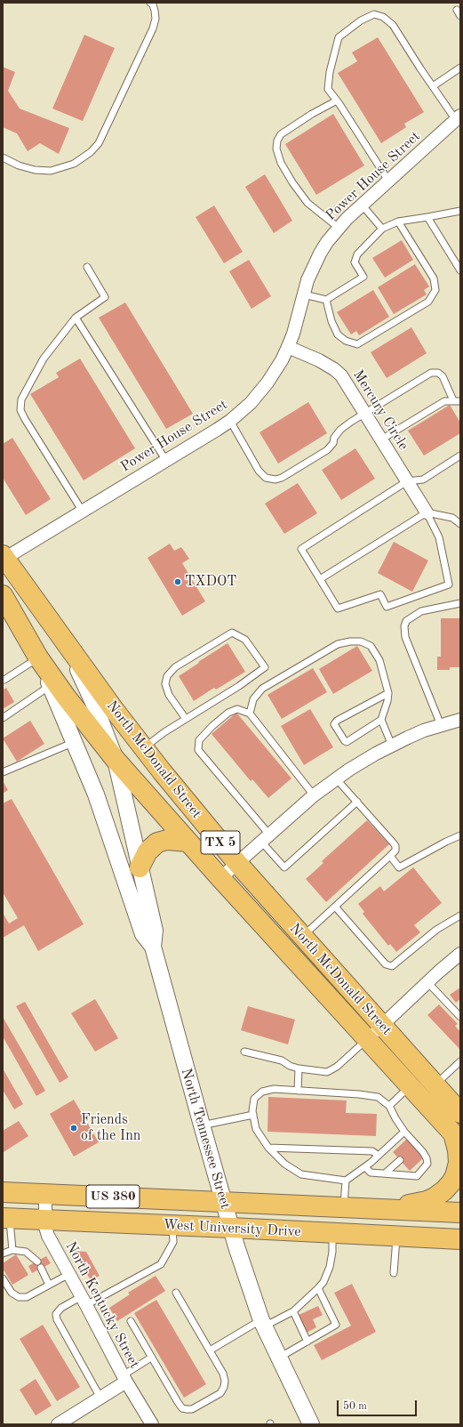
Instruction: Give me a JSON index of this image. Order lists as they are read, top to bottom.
{
  "streets": {
    "main road": [
      "North McDonald Street",
      "TX 5",
      "US 380",
      "West University Drive"
    ],
    "street": [
      "Power House Street",
      "Mercury Circle",
      "North Tennessee Street",
      "North Kentucky Street"
    ]
  },
  "crossings": [
    ["Power House Street", "Mercury Circle"],
    ["Power House Street", "North McDonald Street"],
    ["North Tennessee Street", "West University Drive"],
    ["West University Drive", "North Kentucky Street"]
  ],
  "places": ["TXDOT", "Friends of the Inn"],
  "scale_bar": "50 m"
}
